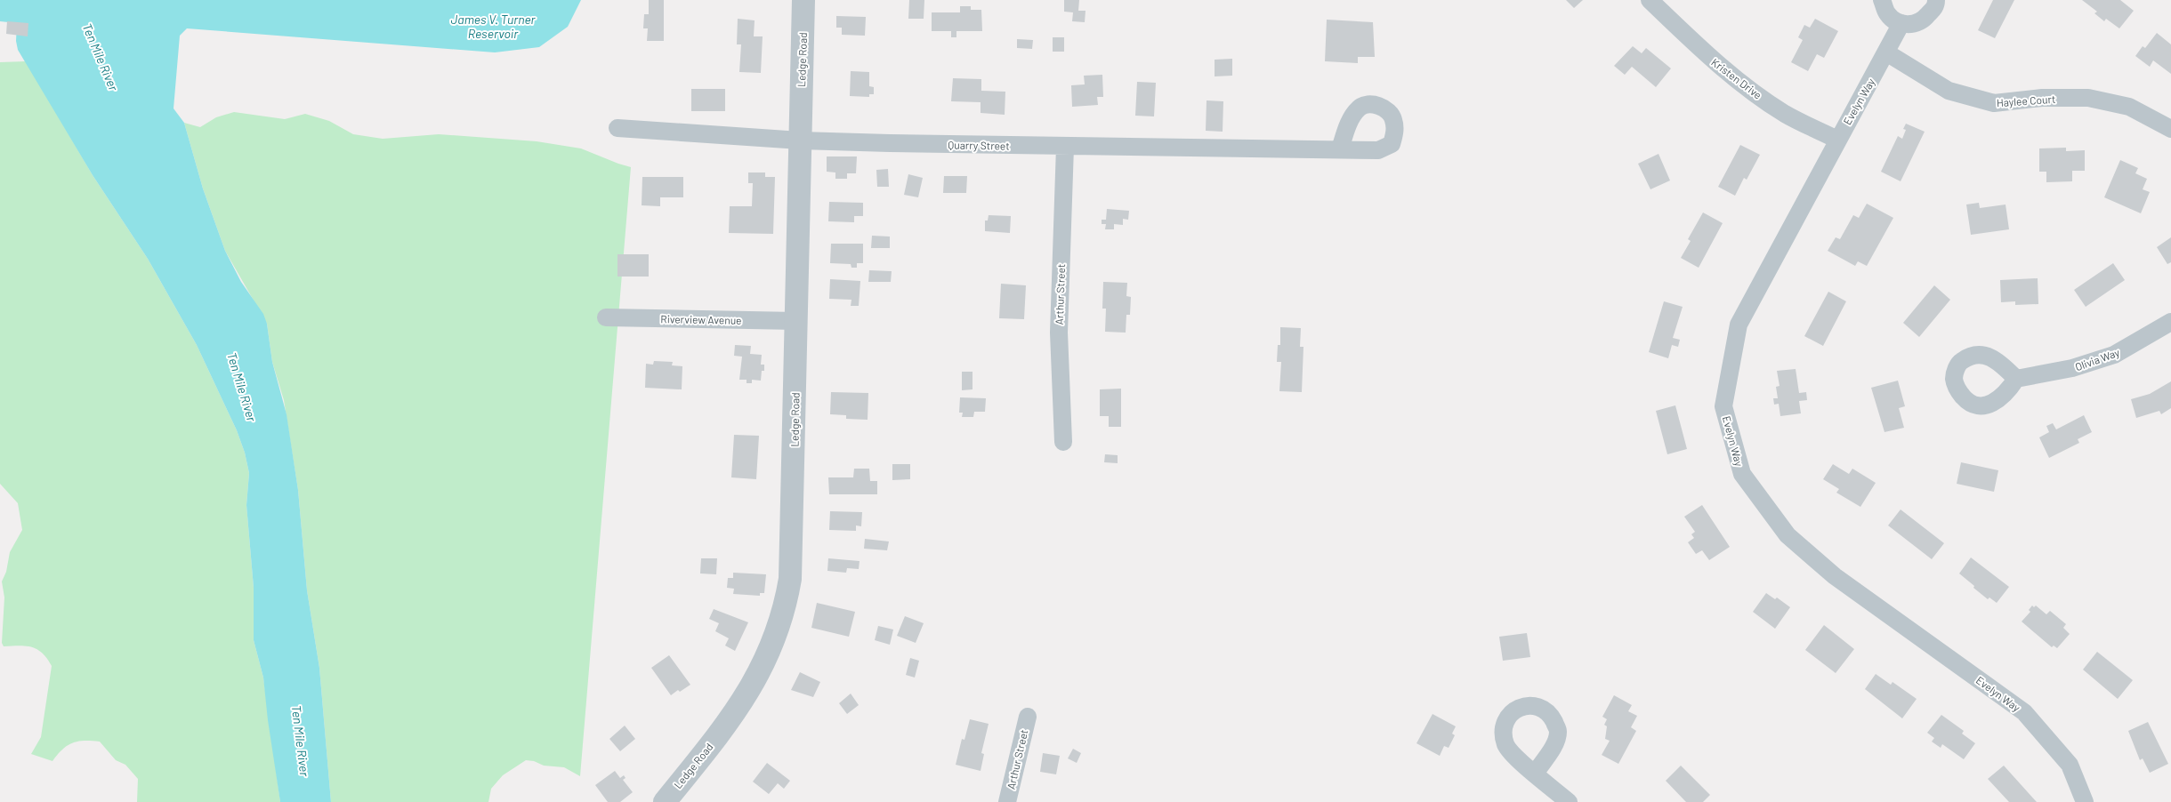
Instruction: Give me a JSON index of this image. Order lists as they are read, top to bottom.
{
  "streets": {
    "street": [
      "Ledge Road",
      "Kristen Drive",
      "Haylee Court",
      "Evelyn Way",
      "Quarry Street",
      "Arthur Street",
      "Riverview Avenue",
      "Olivia Way"
    ]
  },
  "crossings": [
    ["Ledge Road", "Quarry Street"],
    ["Ledge Road", "Riverview Avenue"],
    ["Kristen Drive", "Evelyn Way"],
    ["Haylee Court", "Evelyn Way"],
    ["Quarry Street", "Arthur Street"]
  ],
  "water": ["James V. Turner Reservoir", "Ten Mile River"]
}
